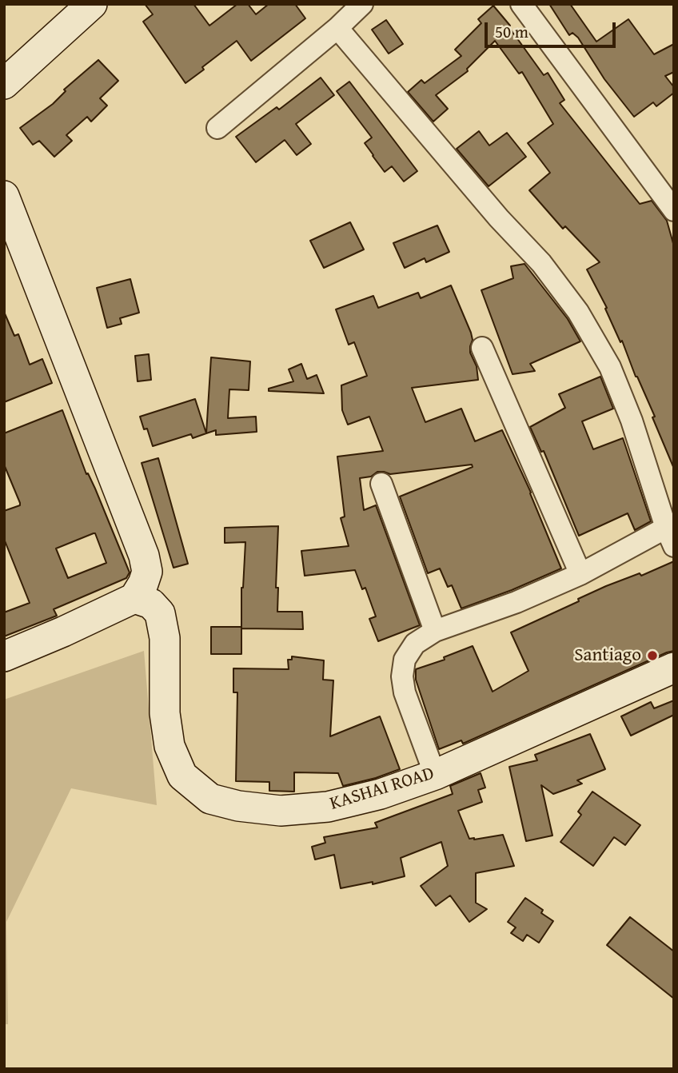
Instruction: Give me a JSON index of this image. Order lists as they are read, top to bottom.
{
  "streets": {
    "street": ["KASHAI ROAD"]
  },
  "places": ["Santiago"],
  "scale_bar": "50 m"
}
